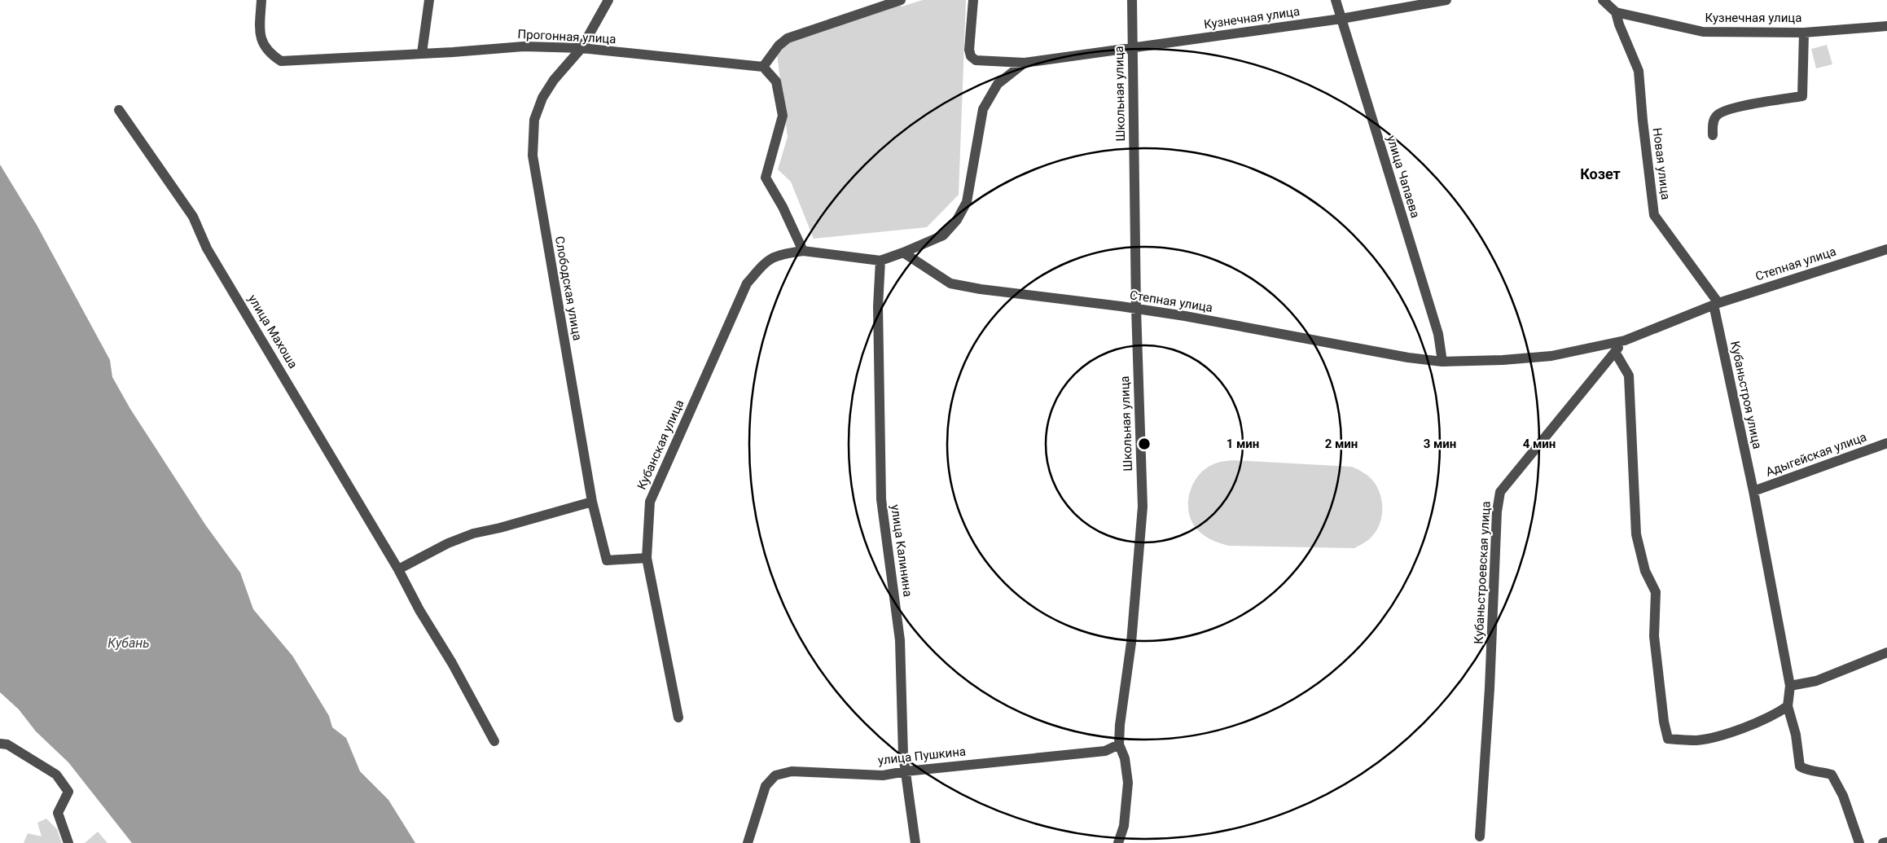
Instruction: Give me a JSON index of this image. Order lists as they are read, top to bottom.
{
  "streets": {
    "street": [
      "Кузнечная улица",
      "Прогонная улица",
      "Школьная улица",
      "Новая улица",
      "улица Чапаева",
      "Степная улица",
      "Слободская улица",
      "улица Махоша",
      "Кубаньстроя улица",
      "Кубанская улица",
      "Адыгейская улица",
      "улица Калинина",
      "Кубаньстроевская улица",
      "улица Пушкина"
    ]
  },
  "crossings": [
    ["Кузнечная улица", "Школьная улица"],
    ["Кузнечная улица", "Новая улица"],
    ["Кузнечная улица", "улица Чапаева"],
    ["Прогонная улица", "Слободская улица"],
    ["Школьная улица", "Степная улица"],
    ["Школьная улица", "улица Пушкина"],
    ["Новая улица", "Степная улица"],
    ["Новая улица", "Кубаньстроя улица"],
    ["улица Чапаева", "Степная улица"],
    ["Степная улица", "Кубаньстроя улица"],
    ["Степная улица", "Кубаньстроевская улица"],
    ["Слободская улица", "Кубанская улица"],
    ["Кубаньстроя улица", "Адыгейская улица"],
    ["Кубанская улица", "улица Калинина"],
    ["улица Калинина", "улица Пушкина"]
  ],
  "districts": ["Козет"],
  "water": ["Кубань"],
  "rings": [
    "1 мин",
    "2 мин",
    "3 мин",
    "4 мин"
  ]
}
